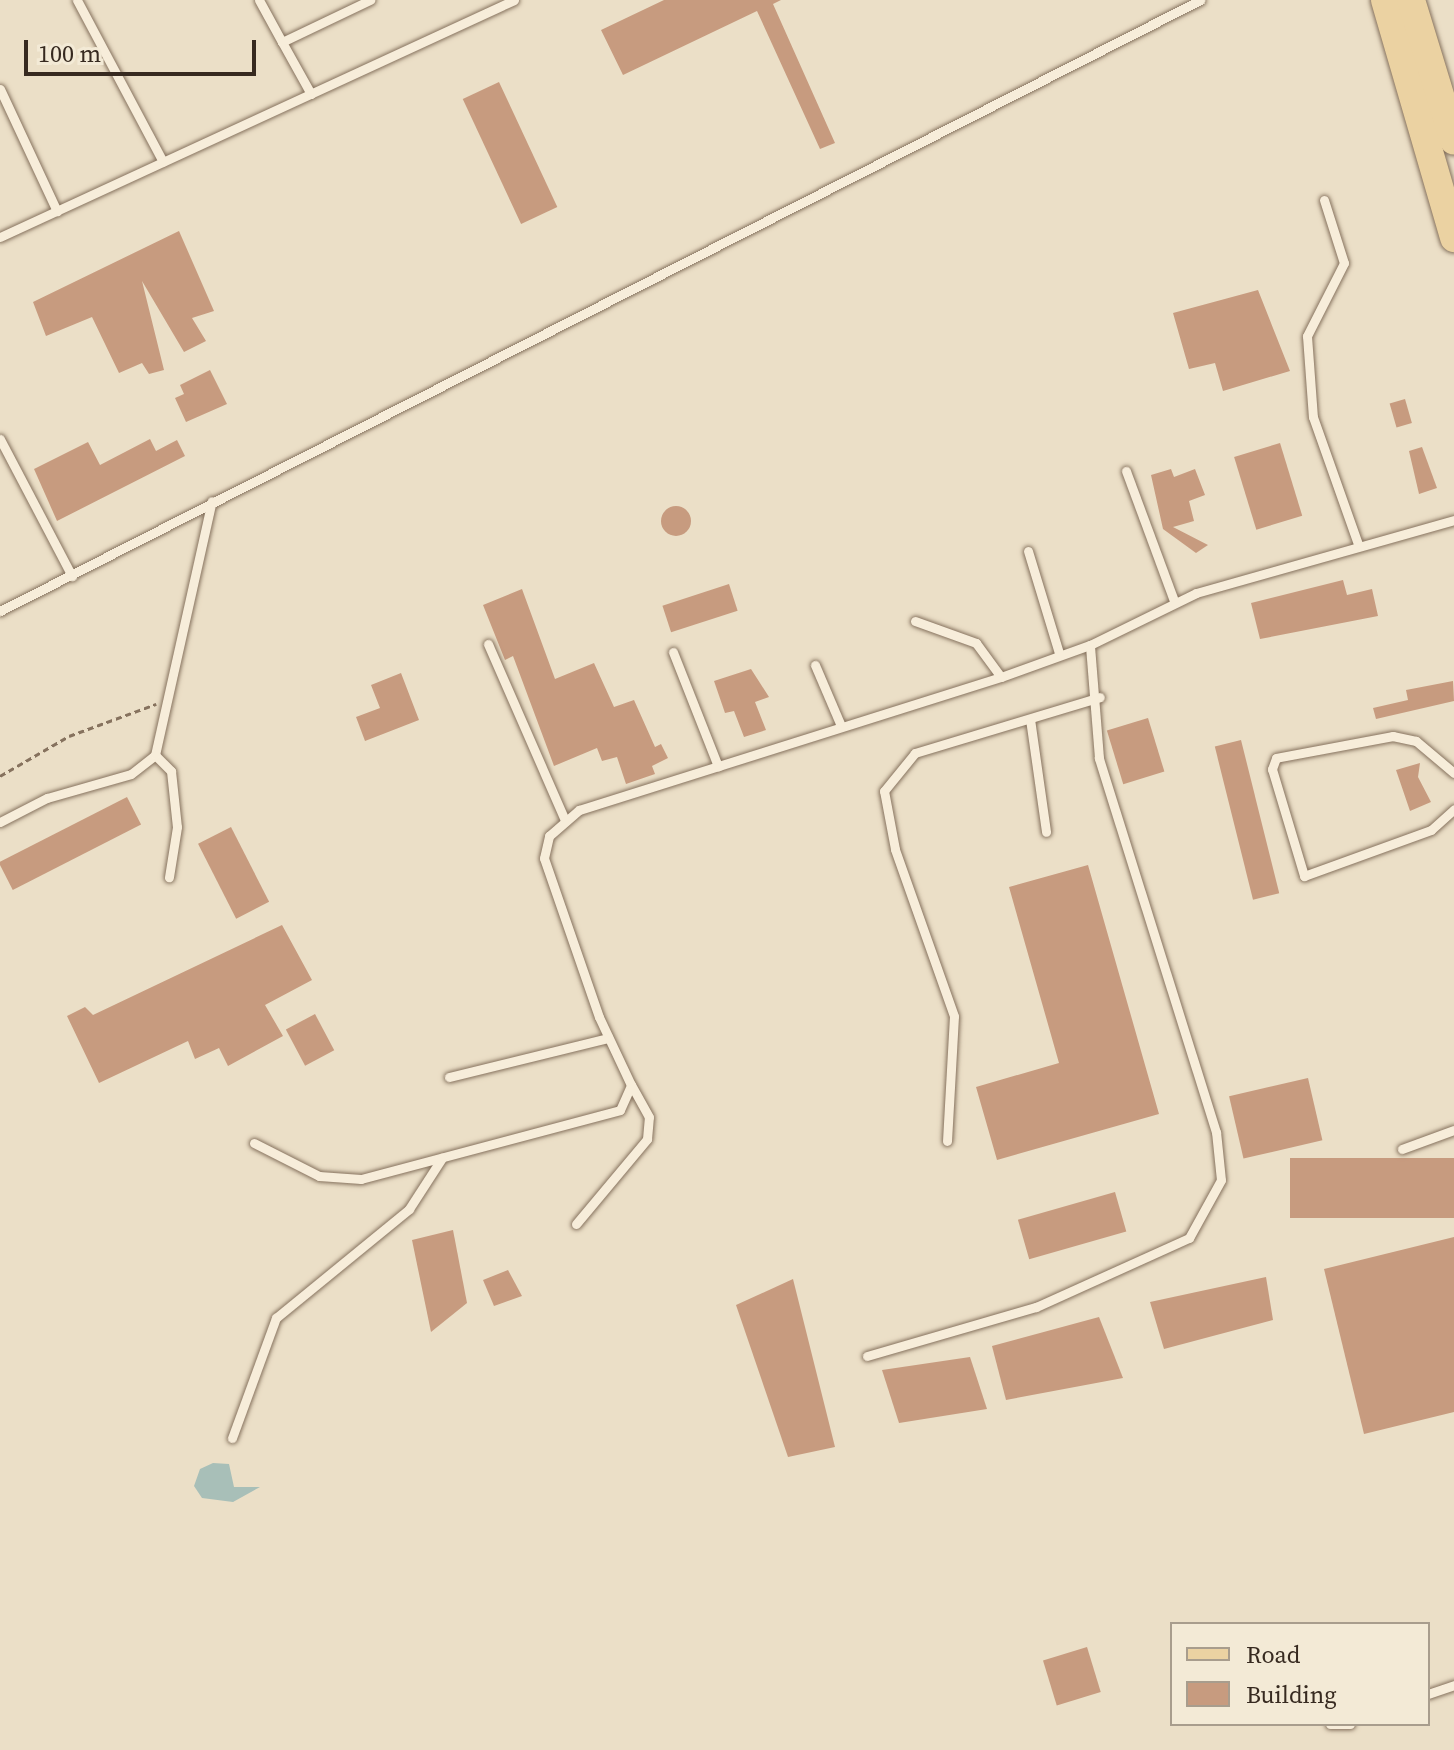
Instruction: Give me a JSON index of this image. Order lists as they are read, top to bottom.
{
  "legend": ["Road", "Building"],
  "scale_bar": "100 m"
}
